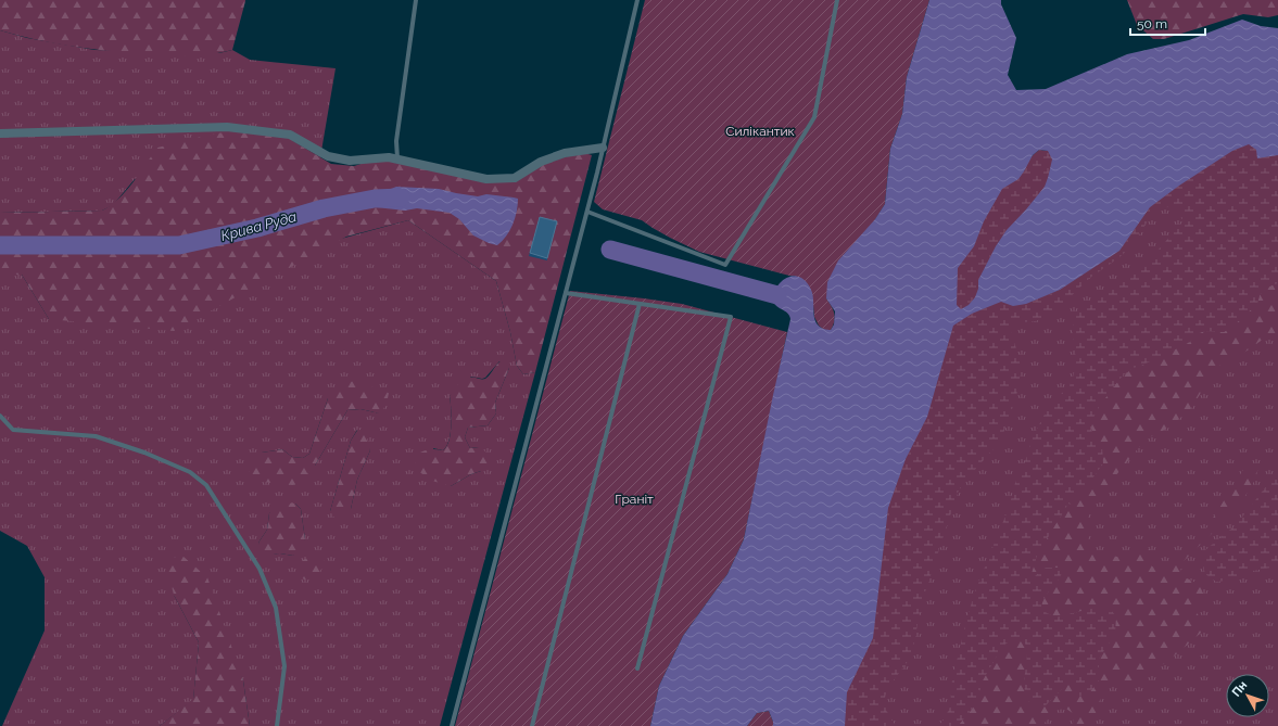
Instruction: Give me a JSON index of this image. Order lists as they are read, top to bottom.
{
  "water": ["Крива Руда"],
  "parks": ["Силікантик", "Граніт"],
  "scale_bar": "50 m",
  "north": "top left"
}
